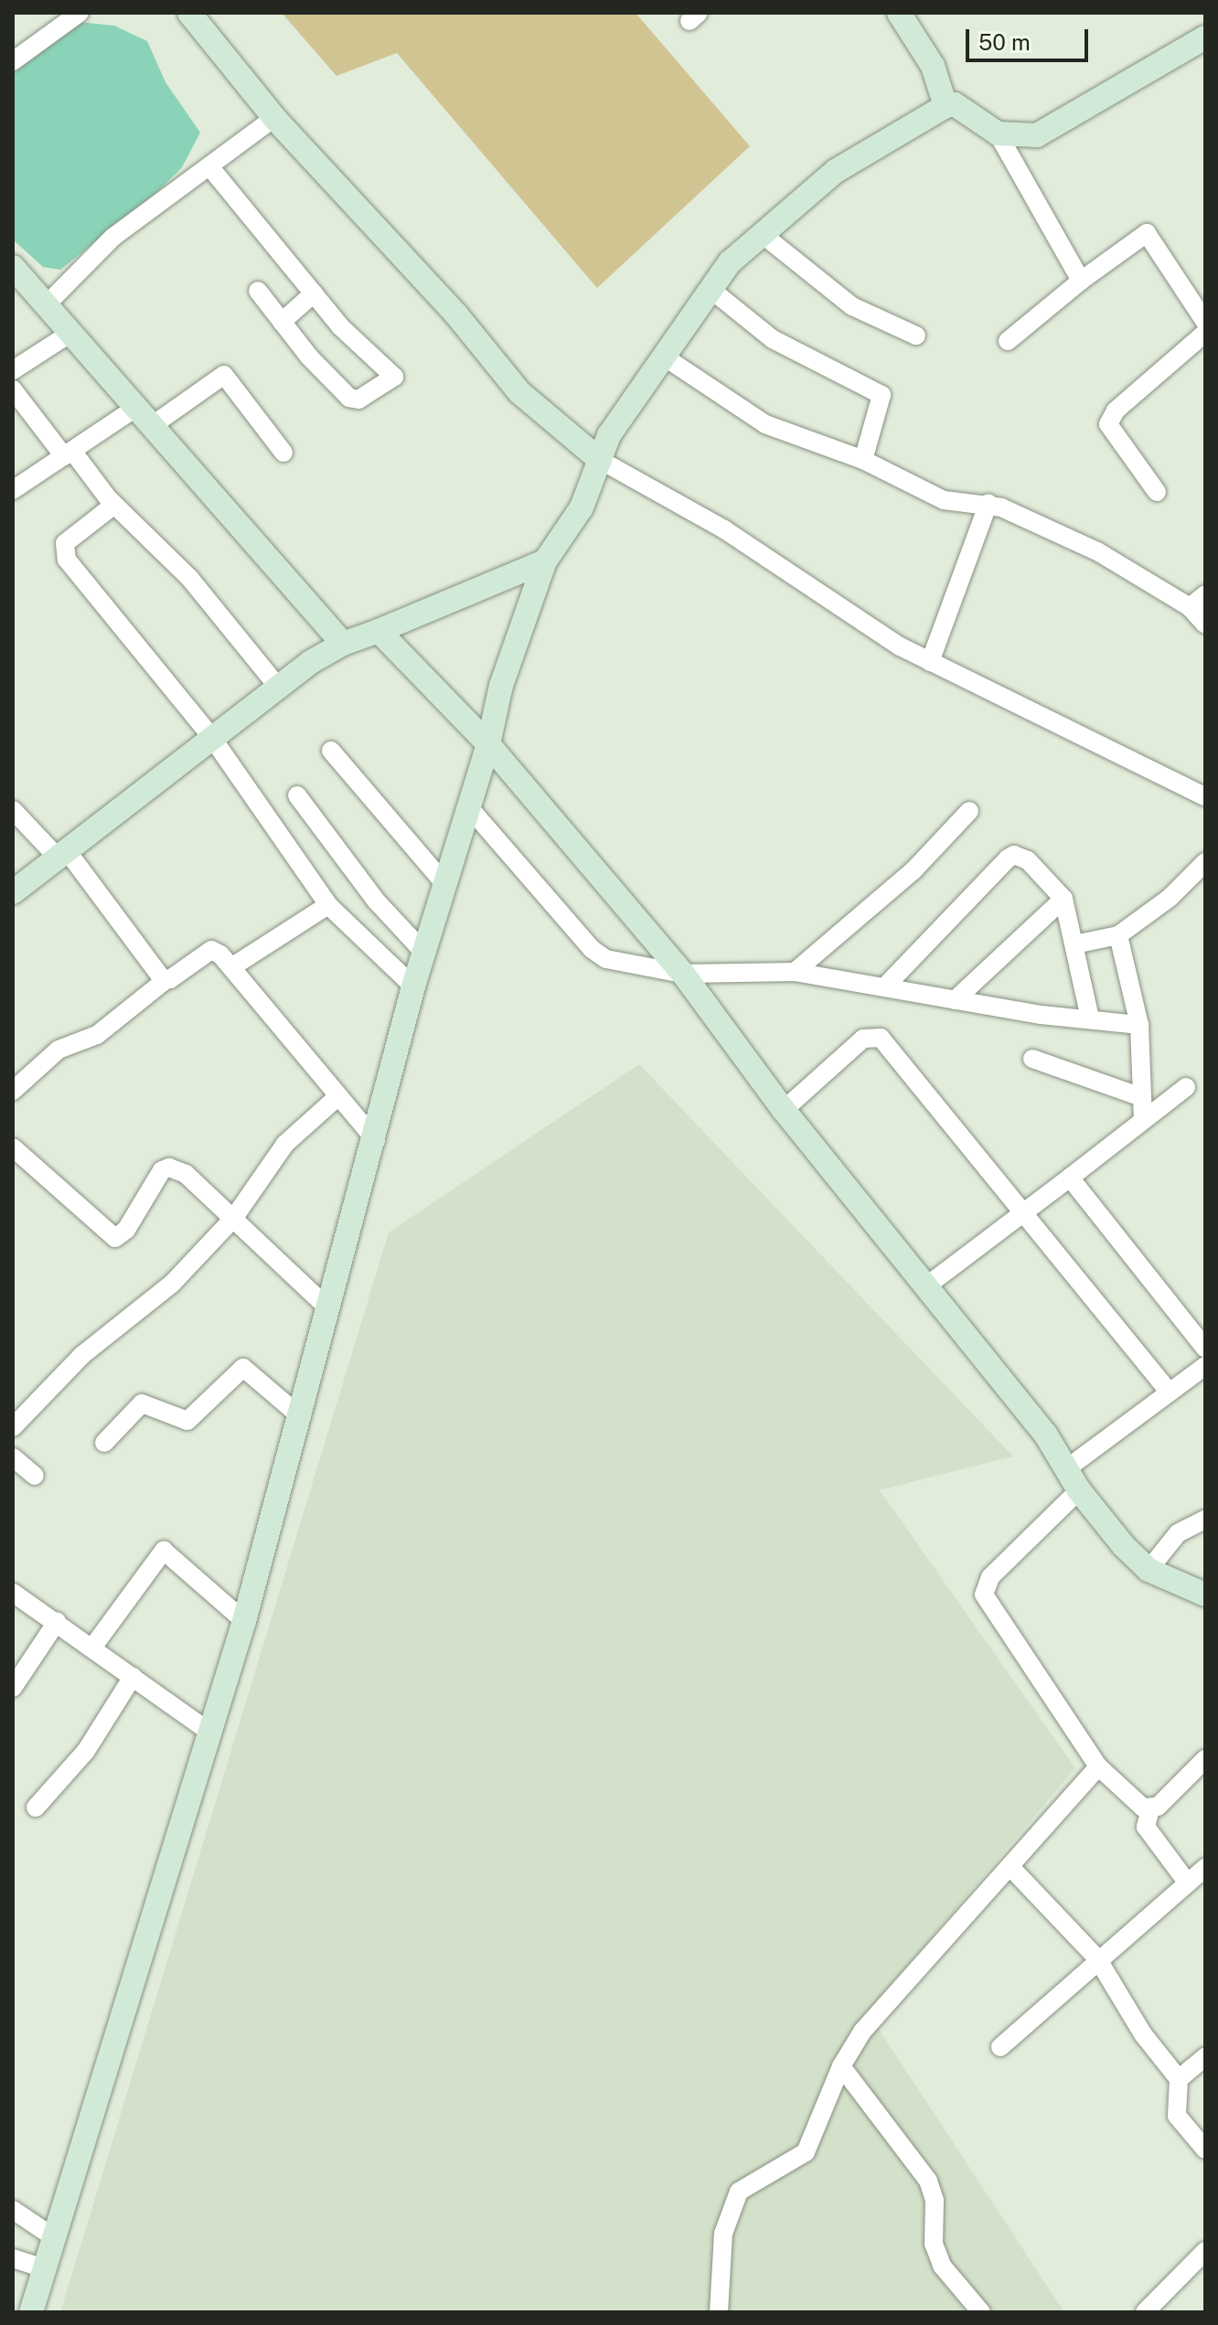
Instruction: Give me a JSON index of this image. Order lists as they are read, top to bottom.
{
  "scale_bar": "50 m"
}
